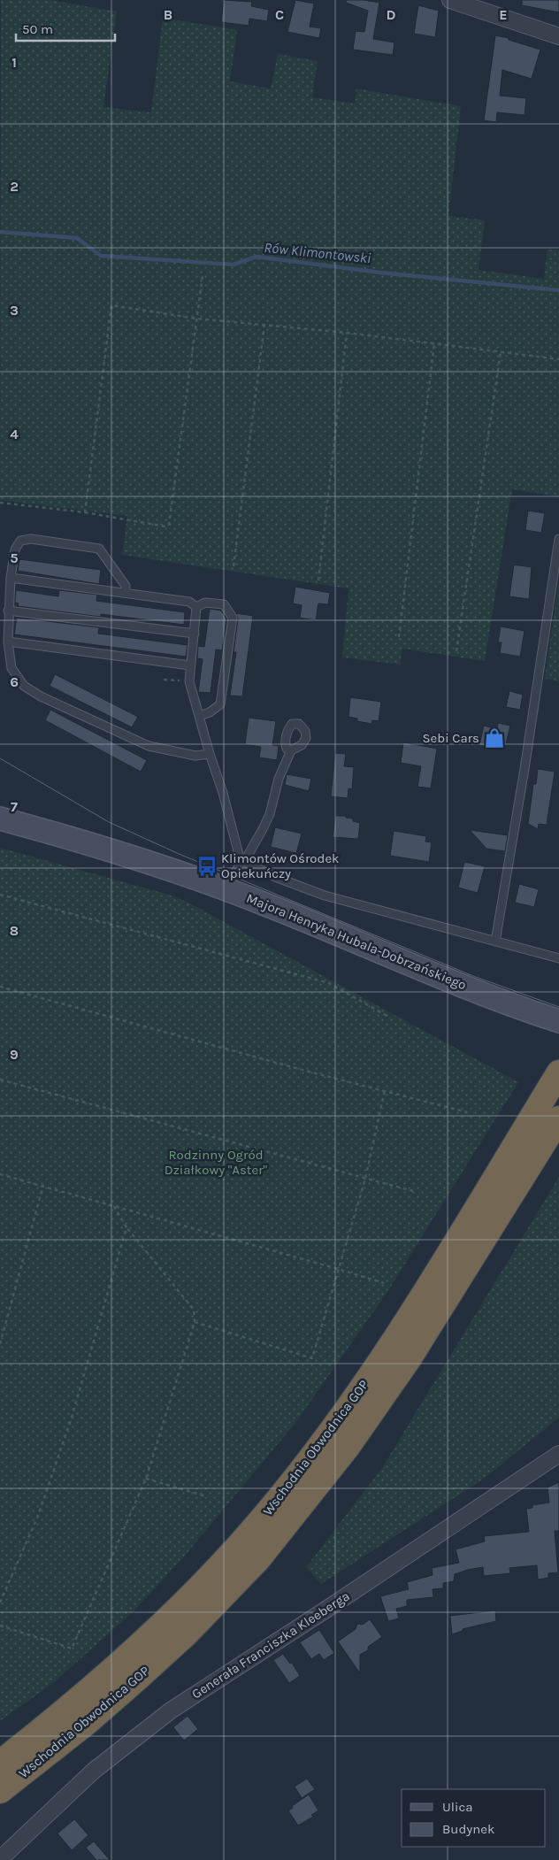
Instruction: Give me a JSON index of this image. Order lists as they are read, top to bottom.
{
  "streets": {
    "highway": ["Wschodnia Obwodnica GOP"],
    "street": ["Majora Henryka Hubala-Dobrzańskiego", "Generała Franciszka Kleeberga"]
  },
  "water": ["Rów Klimontowski"],
  "parks": ["Rodzinny Ogród Działkowy \"Aster\""],
  "places": {
    "shop": ["Sebi Cars"],
    "bus stop": ["Klimontów Ośrodek Opiekuńczy"]
  },
  "legend": ["Ulica", "Budynek"],
  "scale_bar": "50 m",
  "grid": {
    "columns": [
      "B",
      "C",
      "D",
      "E"
    ],
    "rows": [
      "1",
      "2",
      "3",
      "4",
      "5",
      "6",
      "7",
      "8",
      "9"
    ]
  }
}
